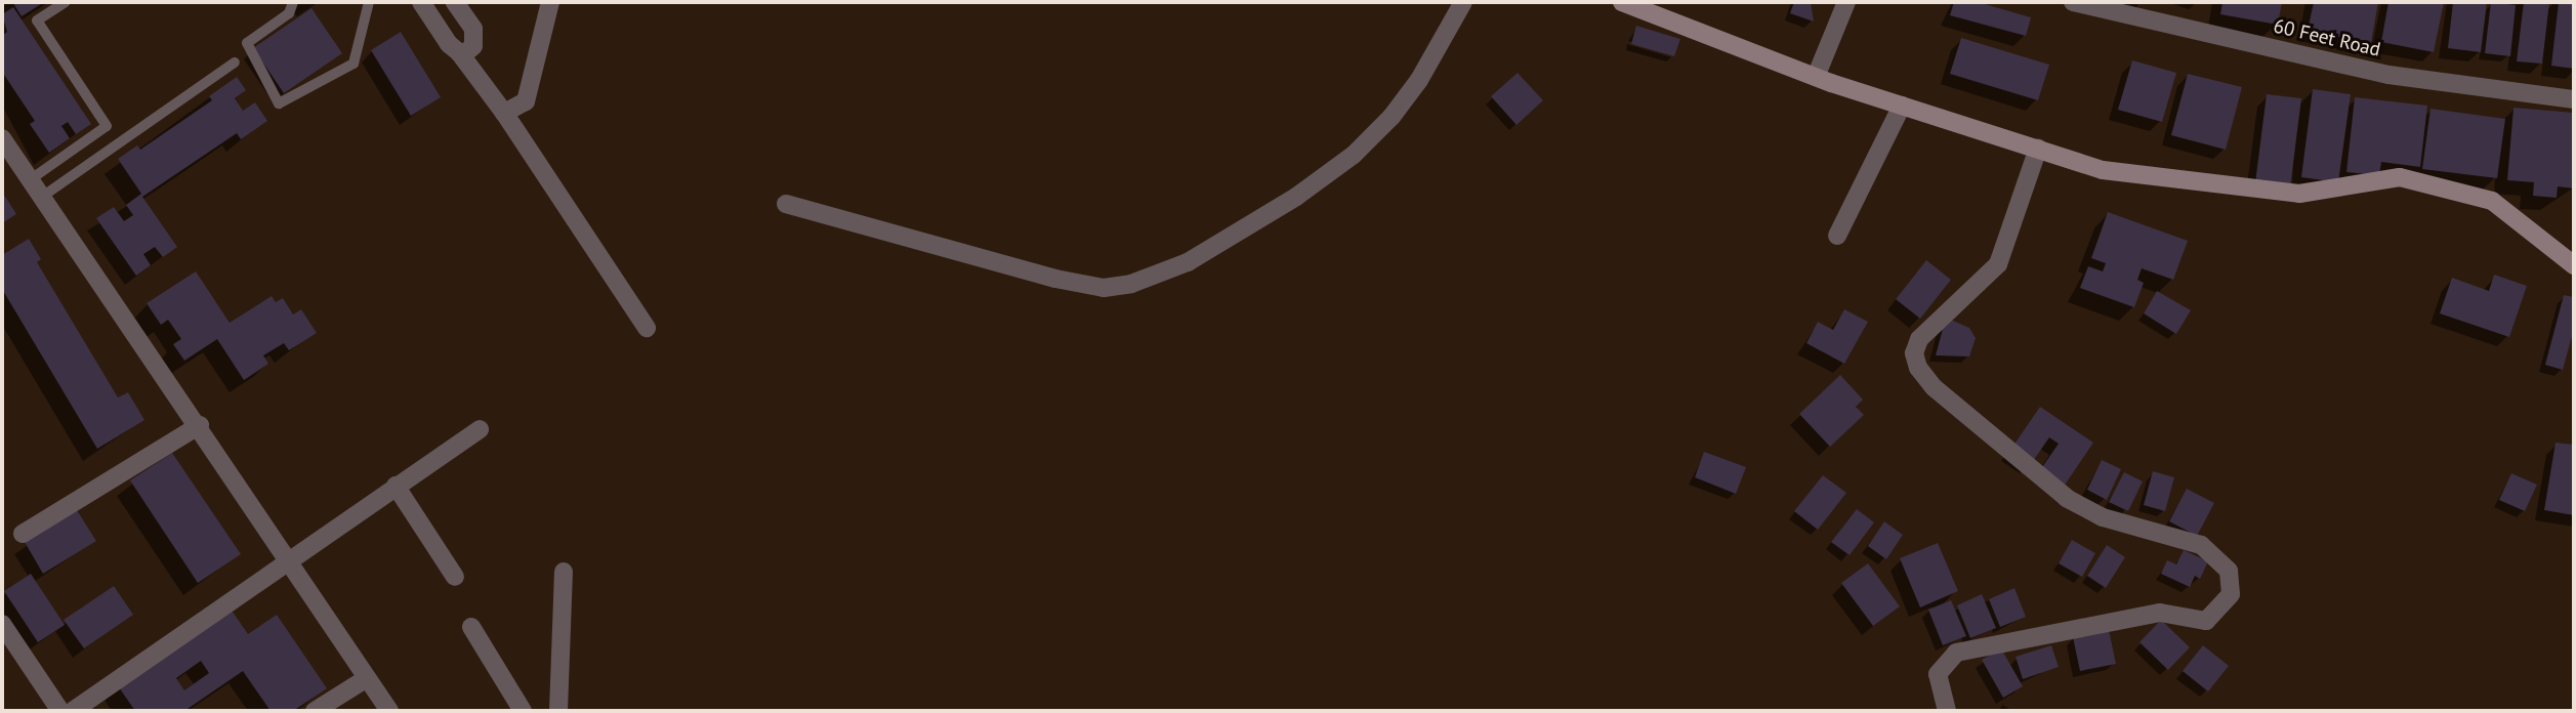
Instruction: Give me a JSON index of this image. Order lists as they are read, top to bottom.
{
  "streets": {
    "street": ["60 Feet Road"]
  }
}
